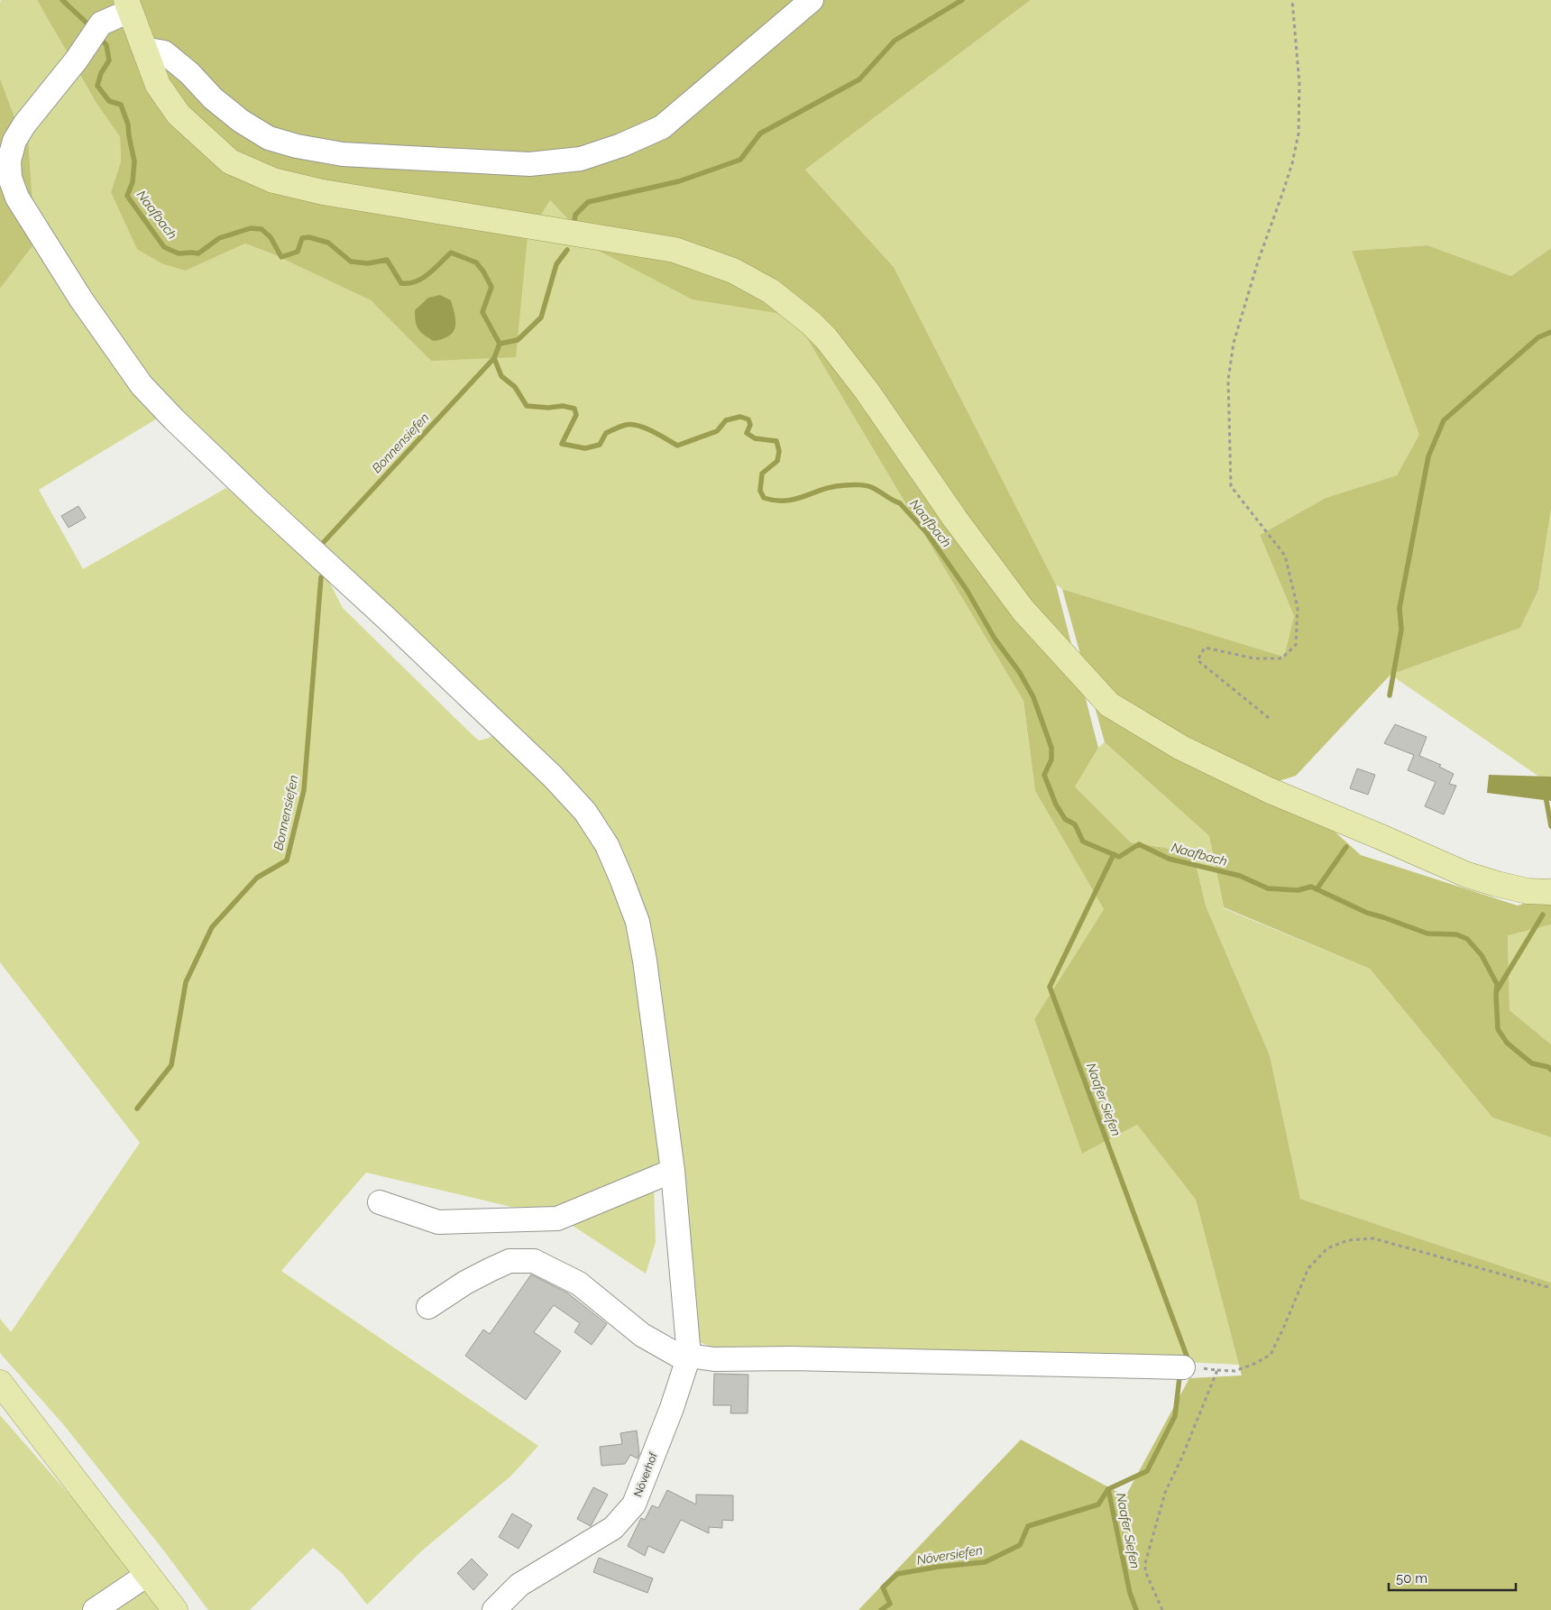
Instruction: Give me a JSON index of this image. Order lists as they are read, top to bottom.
{
  "streets": {
    "street": ["Növerhof"]
  },
  "water": [
    "Naafbach",
    "Bonnensiefen",
    "Naafer Siefen",
    "Növersiefen"
  ],
  "scale_bar": "50 m"
}
